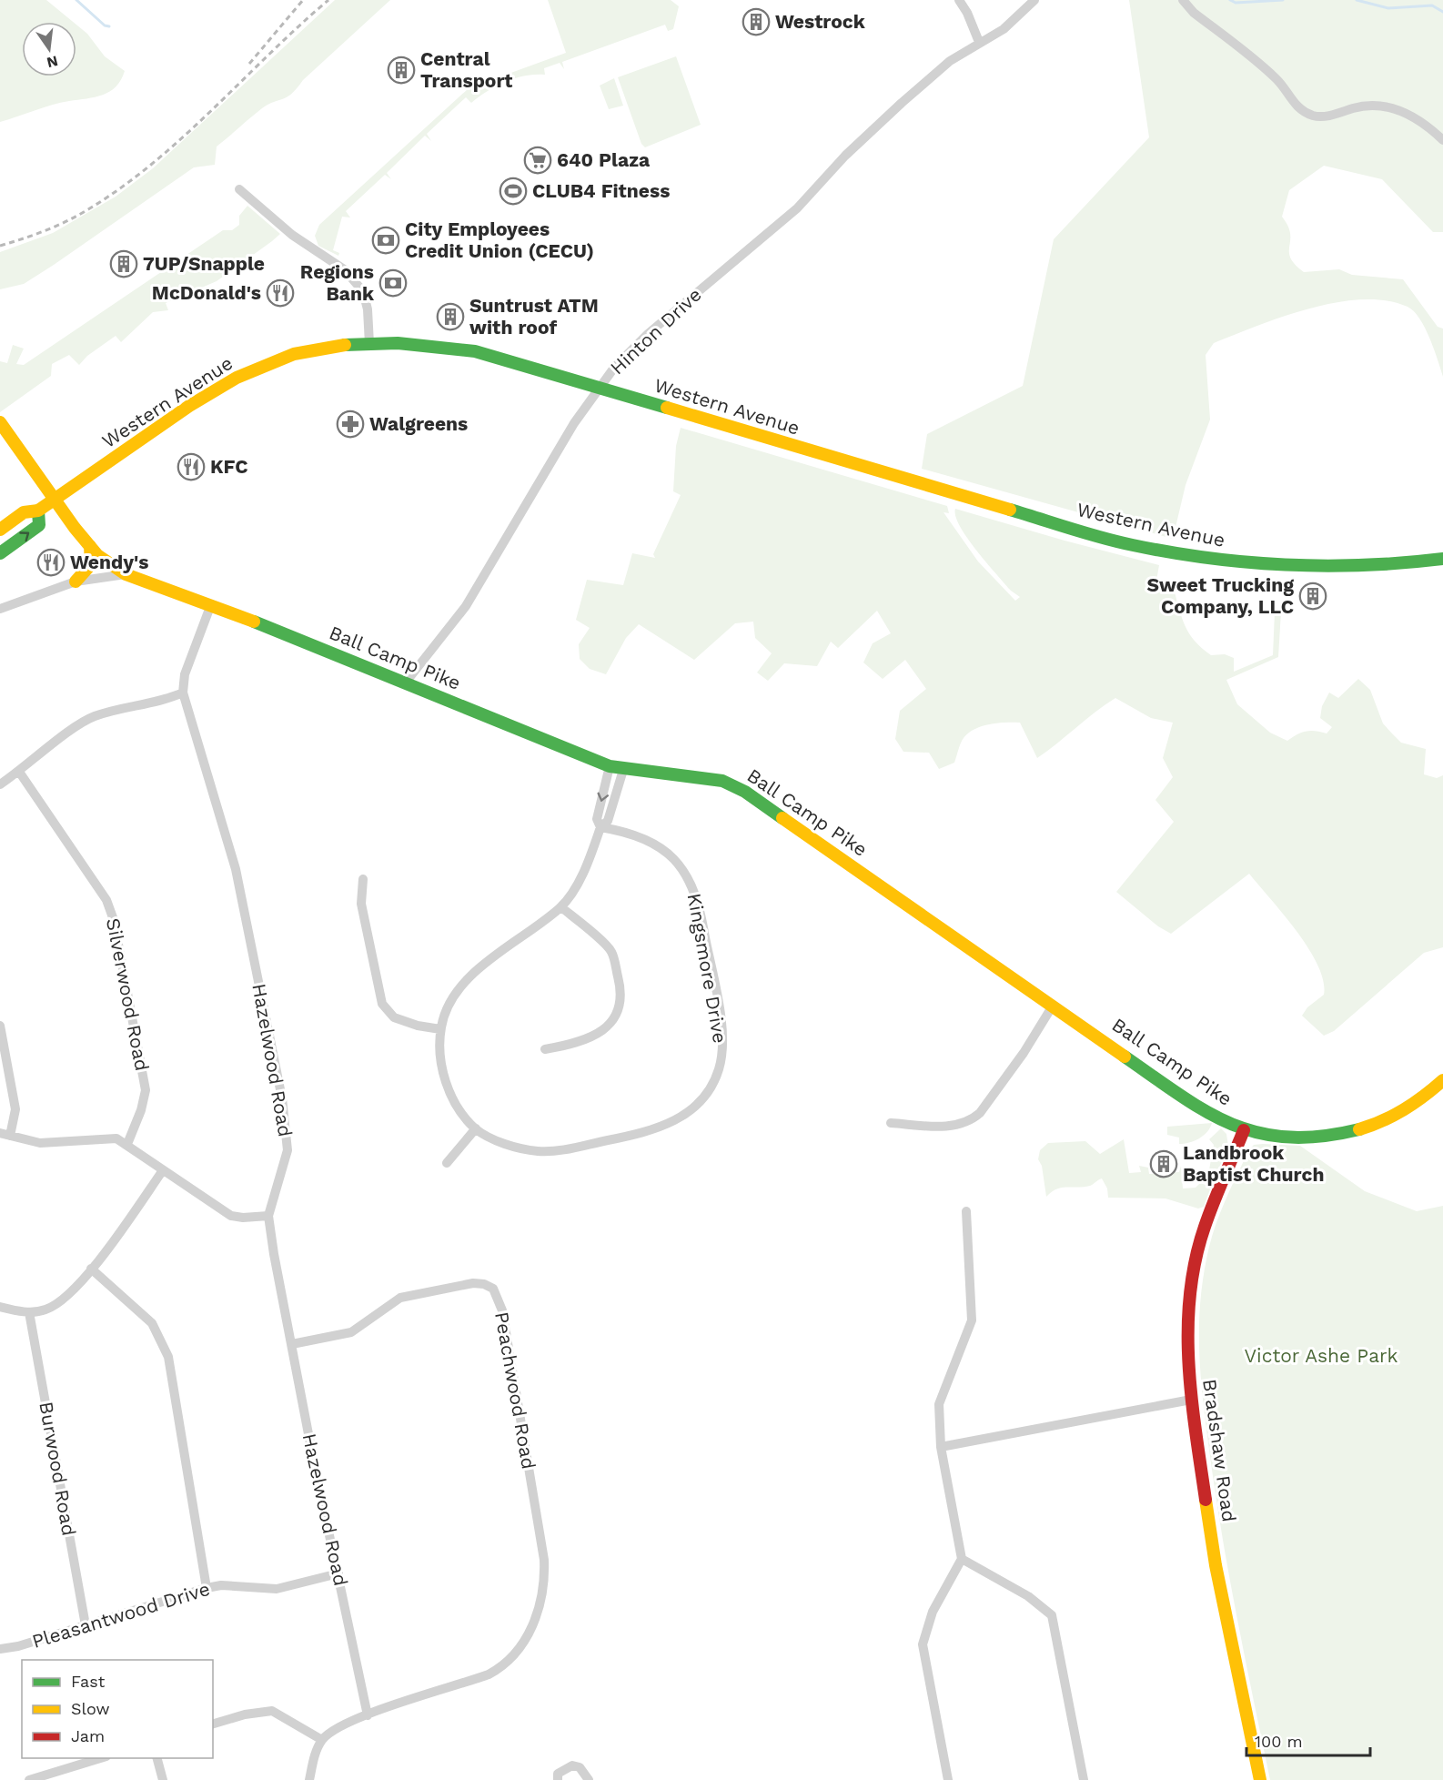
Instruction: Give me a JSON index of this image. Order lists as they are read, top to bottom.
{
  "streets": {
    "street": [
      "Hinton Drive",
      "Western Avenue",
      "Ball Camp Pike",
      "Kingsmore Drive",
      "Silverwood Road",
      "Hazelwood Road",
      "Peachwood Road",
      "Bradshaw Road",
      "Burwood Road",
      "Pleasantwood Drive"
    ]
  },
  "crossings": [
    ["Hinton Drive", "Western Avenue"],
    ["Hinton Drive", "Ball Camp Pike"],
    ["Ball Camp Pike", "Kingsmore Drive"],
    ["Ball Camp Pike", "Hazelwood Road"],
    ["Ball Camp Pike", "Bradshaw Road"],
    ["Hazelwood Road", "Peachwood Road"],
    ["Hazelwood Road", "Pleasantwood Drive"],
    ["Burwood Road", "Pleasantwood Drive"]
  ],
  "parks": ["Victor Ashe Park"],
  "places": {
    "building": [
      "Westrock",
      "Central Transport",
      "7UP/Snapple",
      "Suntrust ATM with roof",
      "Sweet Trucking Company, LLC",
      "Landbrook Baptist Church"
    ],
    "supermarket": ["640 Plaza"],
    "sports": ["CLUB4 Fitness"],
    "bank": ["City Employees Credit Union (CECU)", "Regions Bank"],
    "restaurant": ["McDonald's", "KFC", "Wendy's"],
    "pharmacy": ["Walgreens"]
  },
  "legend": ["Fast", "Slow", "Jam"],
  "scale_bar": "100 m",
  "north": "bottom"
}
